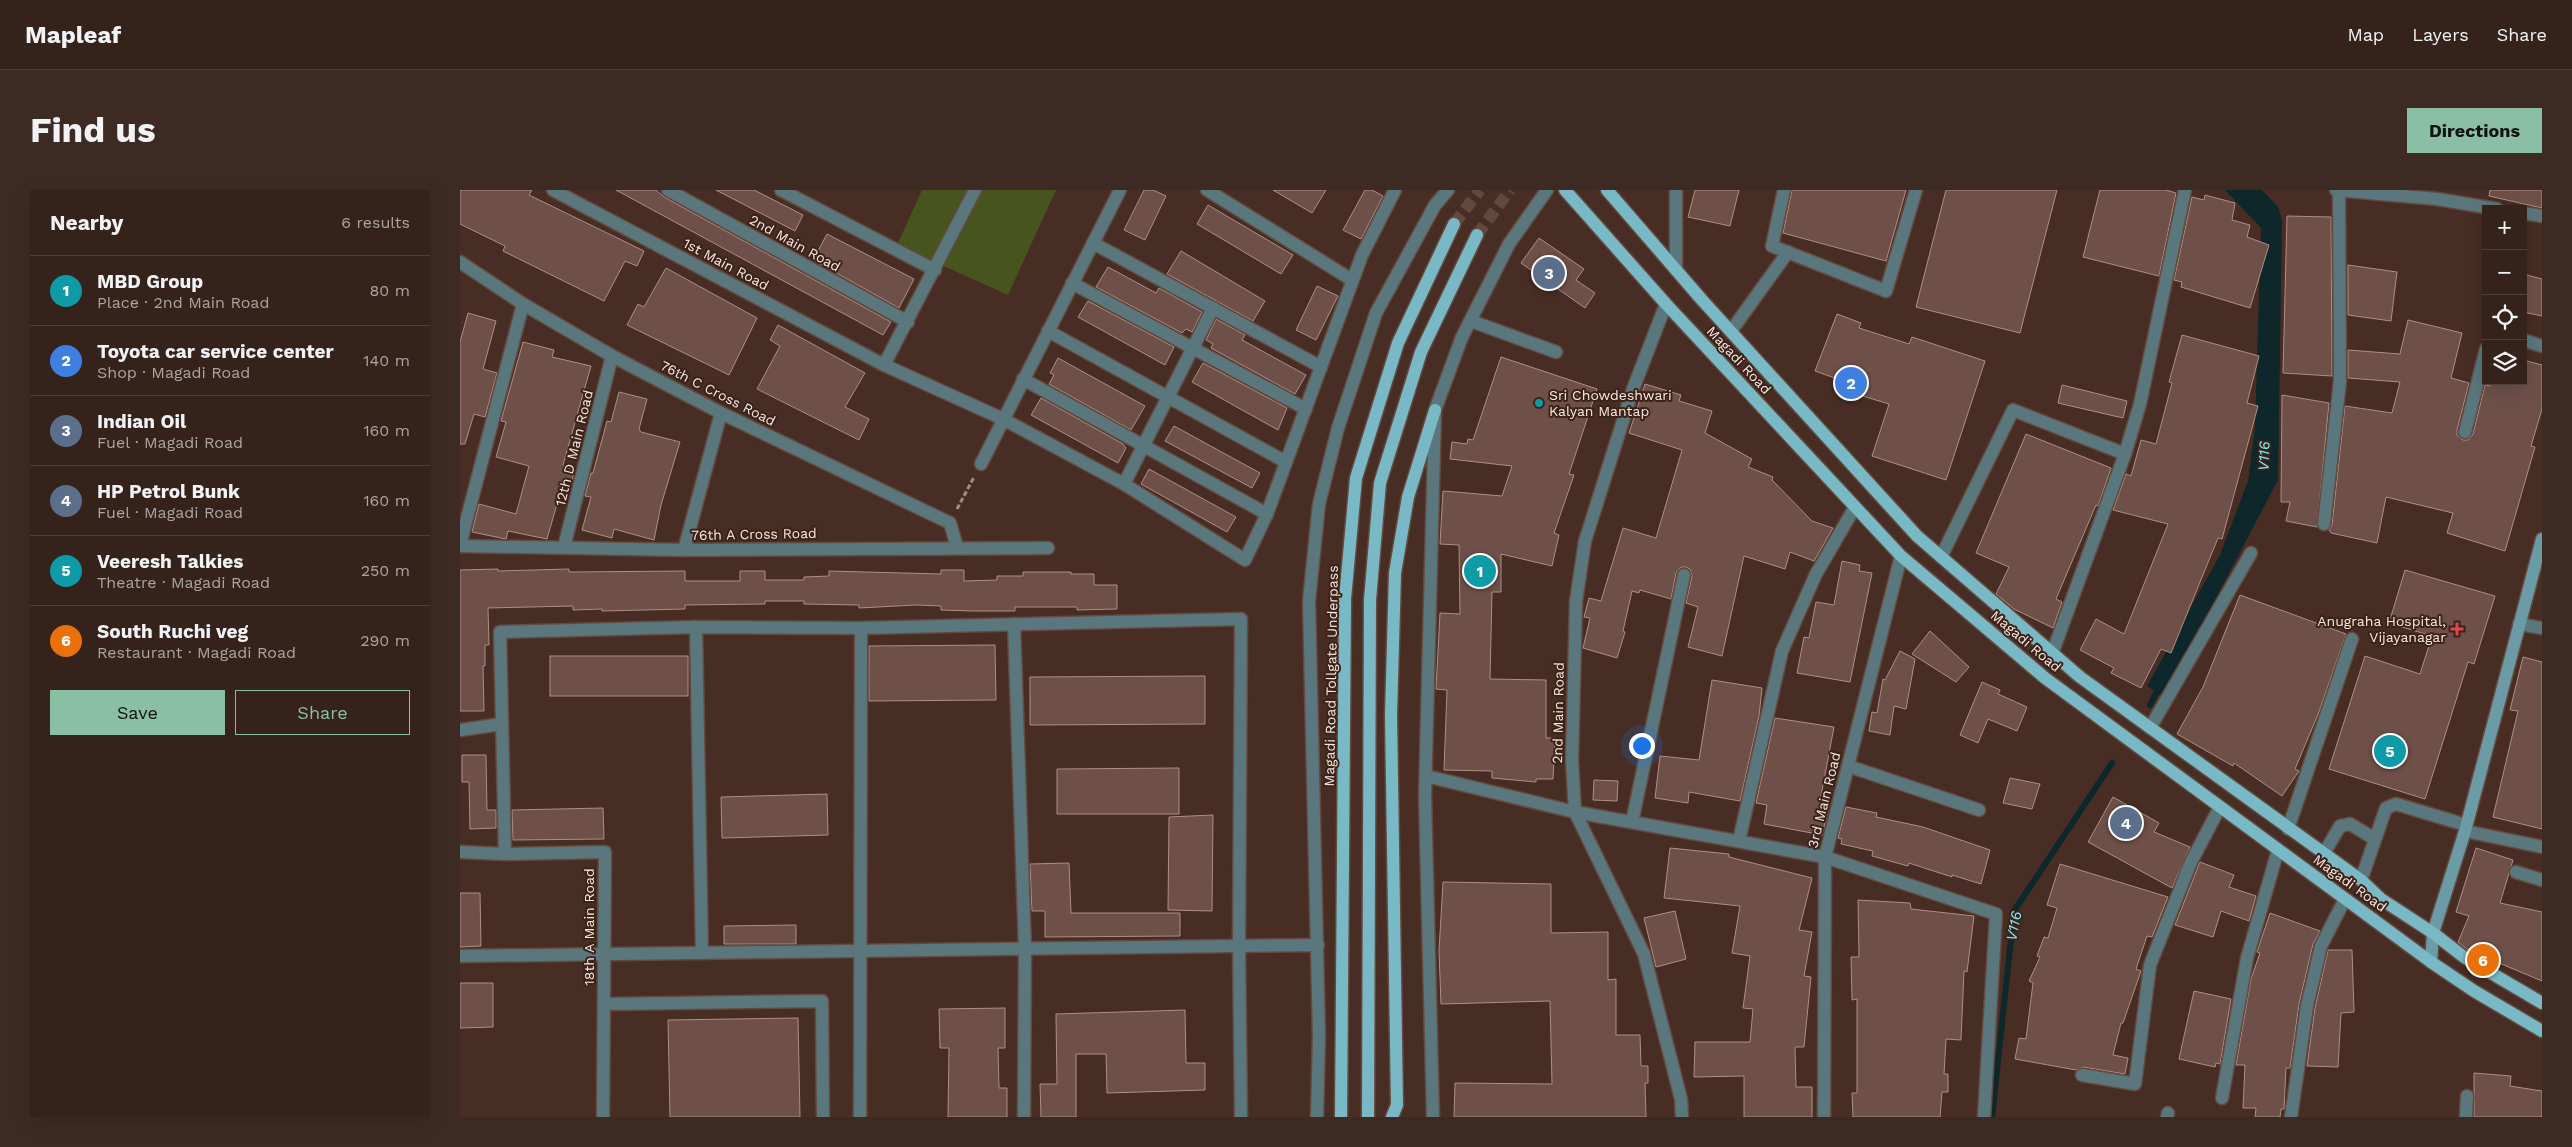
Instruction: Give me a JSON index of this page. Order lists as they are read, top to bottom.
{
  "streets": {
    "main road": ["Magadi Road", "Magadi Road Tollgate Underpass"],
    "street": [
      "2nd Main Road",
      "1st Main Road",
      "76th C Cross Road",
      "12th D Main Road",
      "76th A Cross Road",
      "3rd Main Road",
      "18th A Main Road"
    ]
  },
  "crossings": [
    ["2nd Main Road", "Magadi Road"],
    ["Magadi Road", "3rd Main Road"],
    ["76th C Cross Road", "12th D Main Road"],
    ["12th D Main Road", "76th A Cross Road"]
  ],
  "water": ["V116"],
  "places": {
    "other": ["Sri Chowdeshwari Kalyan Mantap"],
    "health": ["Anugraha Hospital, Vijayanagar"]
  },
  "page": {
    "header": "Mapleaf",
    "nav": ["Map", "Layers", "Share"],
    "buttons": [
      "Directions",
      ["Save", "Share"]
    ],
    "title": "Find us",
    "heading": ["Nearby", "6 results"],
    "map_buttons": ["+", "−"],
    "list": [
      {
        "mark": "1",
        "name": "MBD Group",
        "note": "Place · 2nd Main Road",
        "value": "80 m"
      },
      {
        "mark": "2",
        "name": "Toyota car service center",
        "note": "Shop · Magadi Road",
        "value": "140 m"
      },
      {
        "mark": "3",
        "name": "Indian Oil",
        "note": "Fuel · Magadi Road",
        "value": "160 m"
      },
      {
        "mark": "4",
        "name": "HP Petrol Bunk",
        "note": "Fuel · Magadi Road",
        "value": "160 m"
      },
      {
        "mark": "5",
        "name": "Veeresh Talkies",
        "note": "Theatre · Magadi Road",
        "value": "250 m"
      },
      {
        "mark": "6",
        "name": "South Ruchi veg",
        "note": "Restaurant · Magadi Road",
        "value": "290 m"
      }
    ],
    "pins": [
      "3",
      "2",
      "1",
      "5",
      "4",
      "6"
    ]
  }
}
